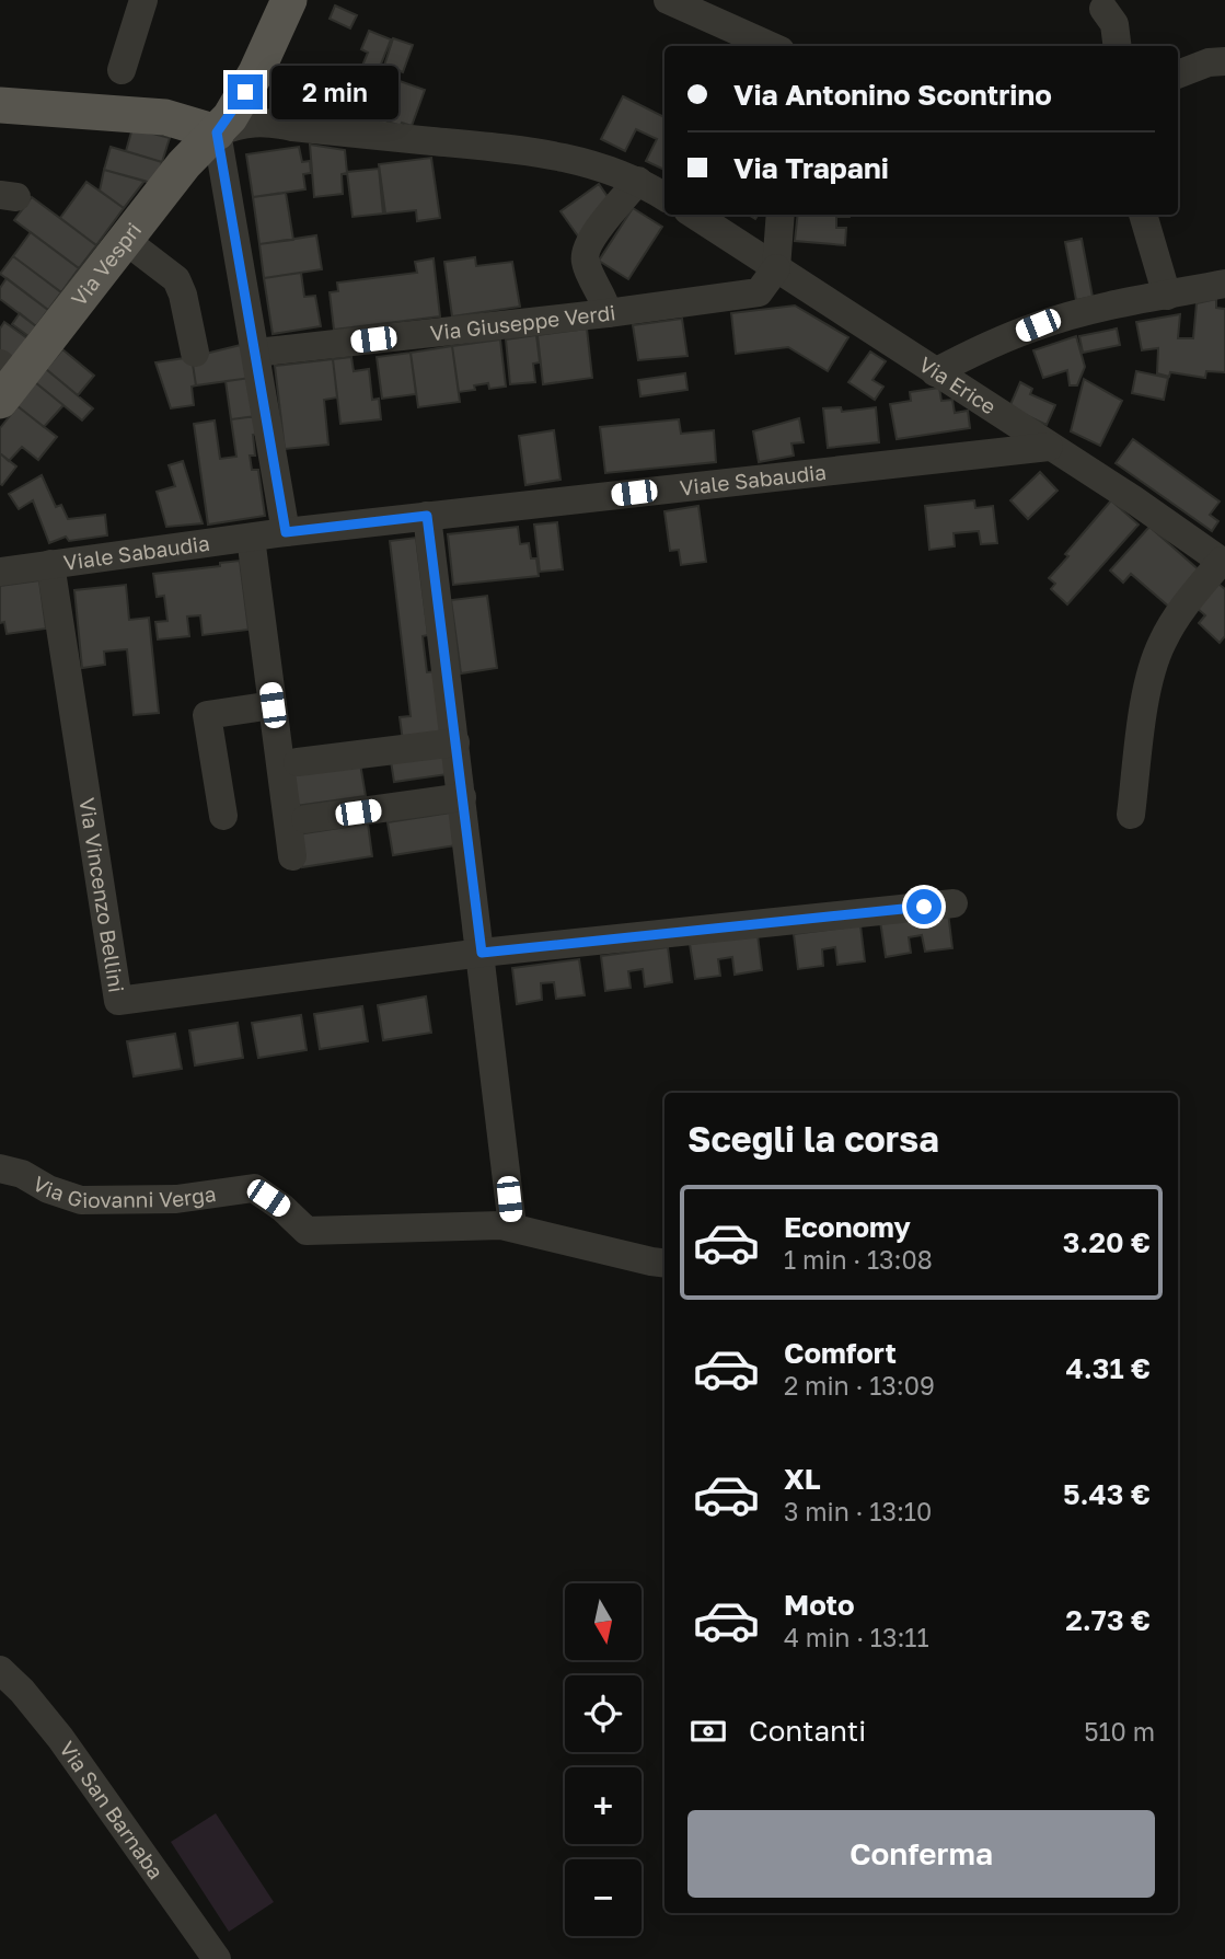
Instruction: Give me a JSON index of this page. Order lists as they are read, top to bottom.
{
  "streets": {
    "main road": ["Via Vespri"],
    "street": [
      "Via Giuseppe Verdi",
      "Via Erice",
      "Viale Sabaudia",
      "Via Vincenzo Bellini",
      "Via Giovanni Verga",
      "Via San Barnaba"
    ]
  },
  "crossings": [
    ["Via Giuseppe Verdi", "Via Erice"],
    ["Via Erice", "Viale Sabaudia"],
    ["Viale Sabaudia", "Via Vincenzo Bellini"]
  ],
  "north": "bottom",
  "page": {
    "banner": ["Via Antonino Scontrino", "Via Trapani"],
    "bubble": "2 min",
    "heading": "Scegli la corsa",
    "list": [
      {
        "name": "Economy",
        "note": "1 min · 13:08",
        "value": "3.20 €"
      },
      {
        "name": "Comfort",
        "note": "2 min · 13:09",
        "value": "4.31 €"
      },
      {
        "name": "XL",
        "note": "3 min · 13:10",
        "value": "5.43 €"
      },
      {
        "name": "Moto",
        "note": "4 min · 13:11",
        "value": "2.73 €"
      }
    ],
    "map_buttons": ["+", "−"],
    "pay": ["Contanti", "510 m"],
    "buttons": "Conferma"
  }
}
